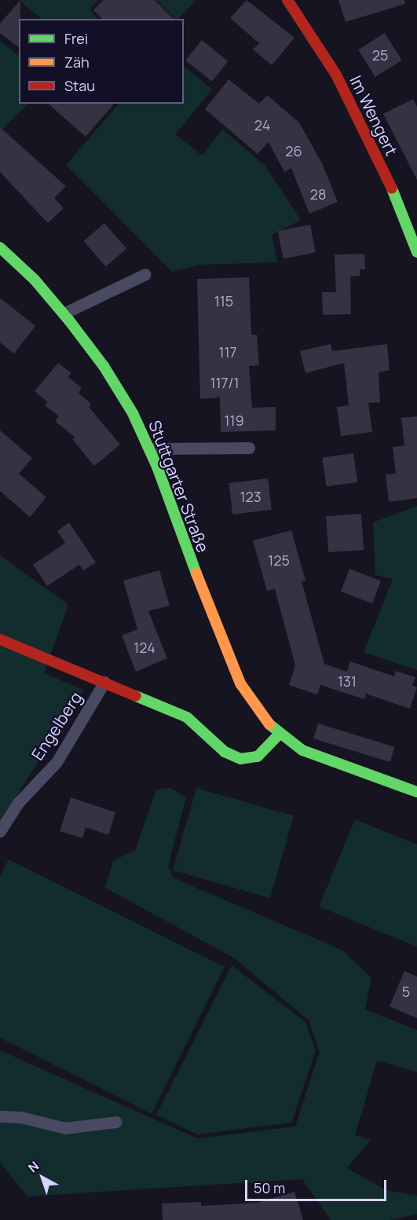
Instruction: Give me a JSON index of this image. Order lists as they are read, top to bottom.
{
  "streets": {
    "main road": ["Im Wengert", "Stuttgarter Straße"],
    "lane": ["Engelberg"]
  },
  "house_numbers": [
    "25",
    "24",
    "26",
    "28",
    "115",
    "117",
    "117/1",
    "119",
    "123",
    "125",
    "124",
    "131",
    "5"
  ],
  "legend": ["Frei", "Zäh", "Stau"],
  "scale_bar": "50 m",
  "north": "top left"
}
